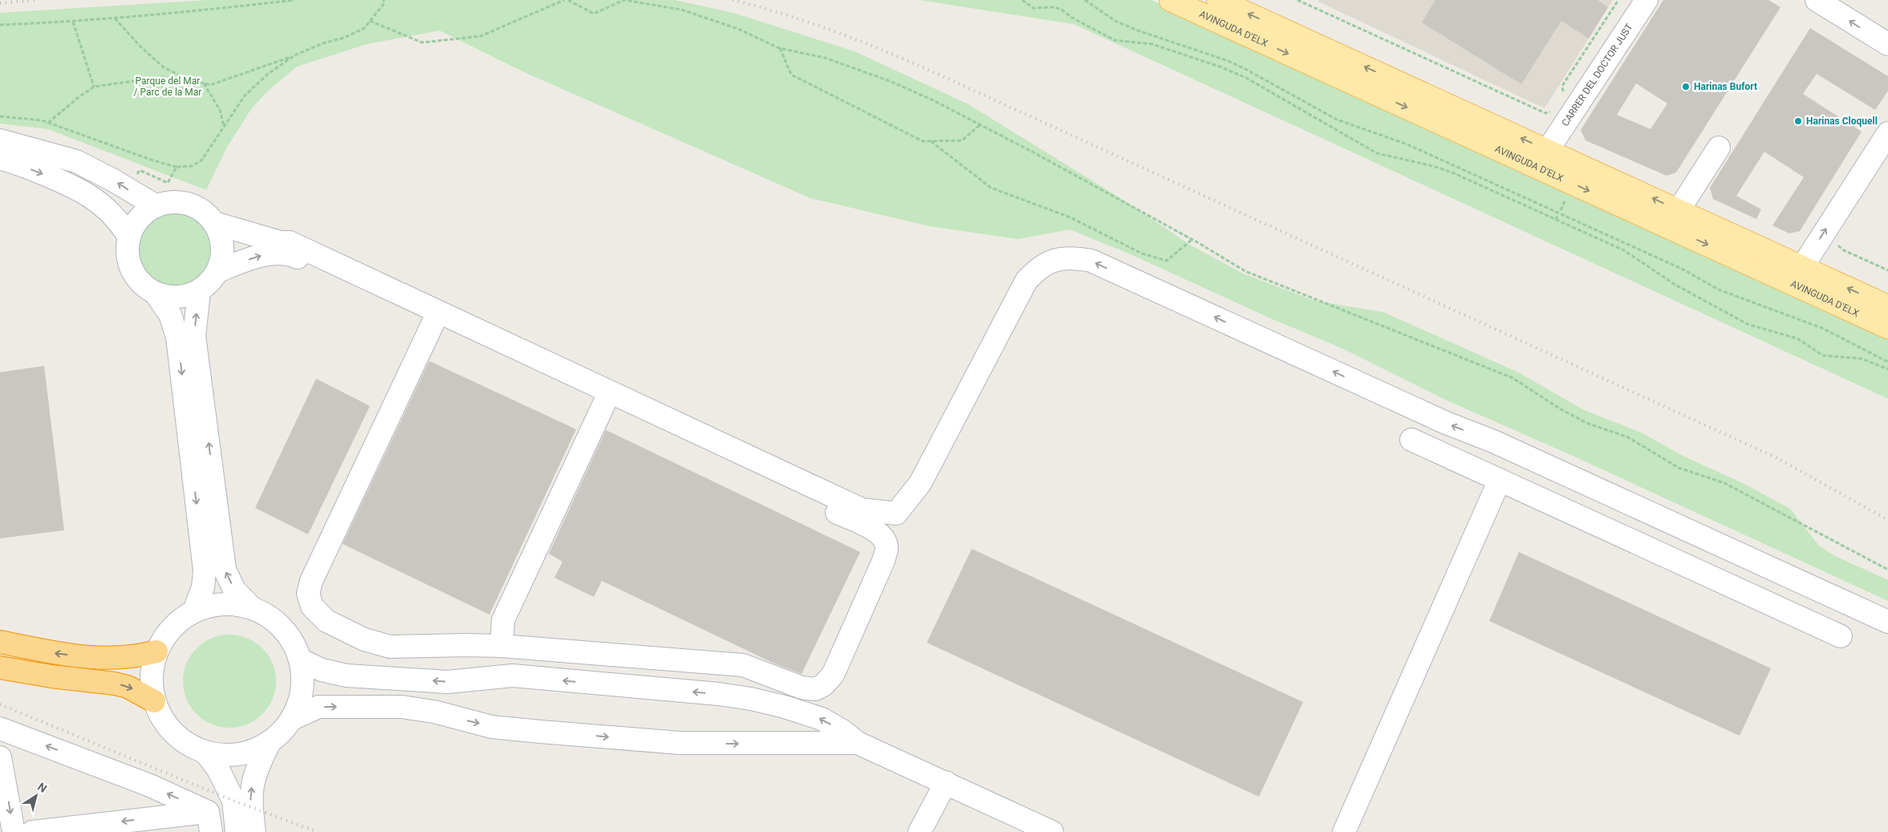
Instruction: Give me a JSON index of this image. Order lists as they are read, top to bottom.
{
  "streets": {
    "main road": ["AVINGUDA D'ELX"],
    "street": ["CARRER DEL DOCTOR JUST"]
  },
  "crossings": [
    ["AVINGUDA D'ELX", "CARRER DEL DOCTOR JUST"]
  ],
  "parks": ["Parque del Mar / Parc de la Mar"],
  "places": ["Harinas Bufort", "Harinas Cloquell"],
  "north": "top right"
}
